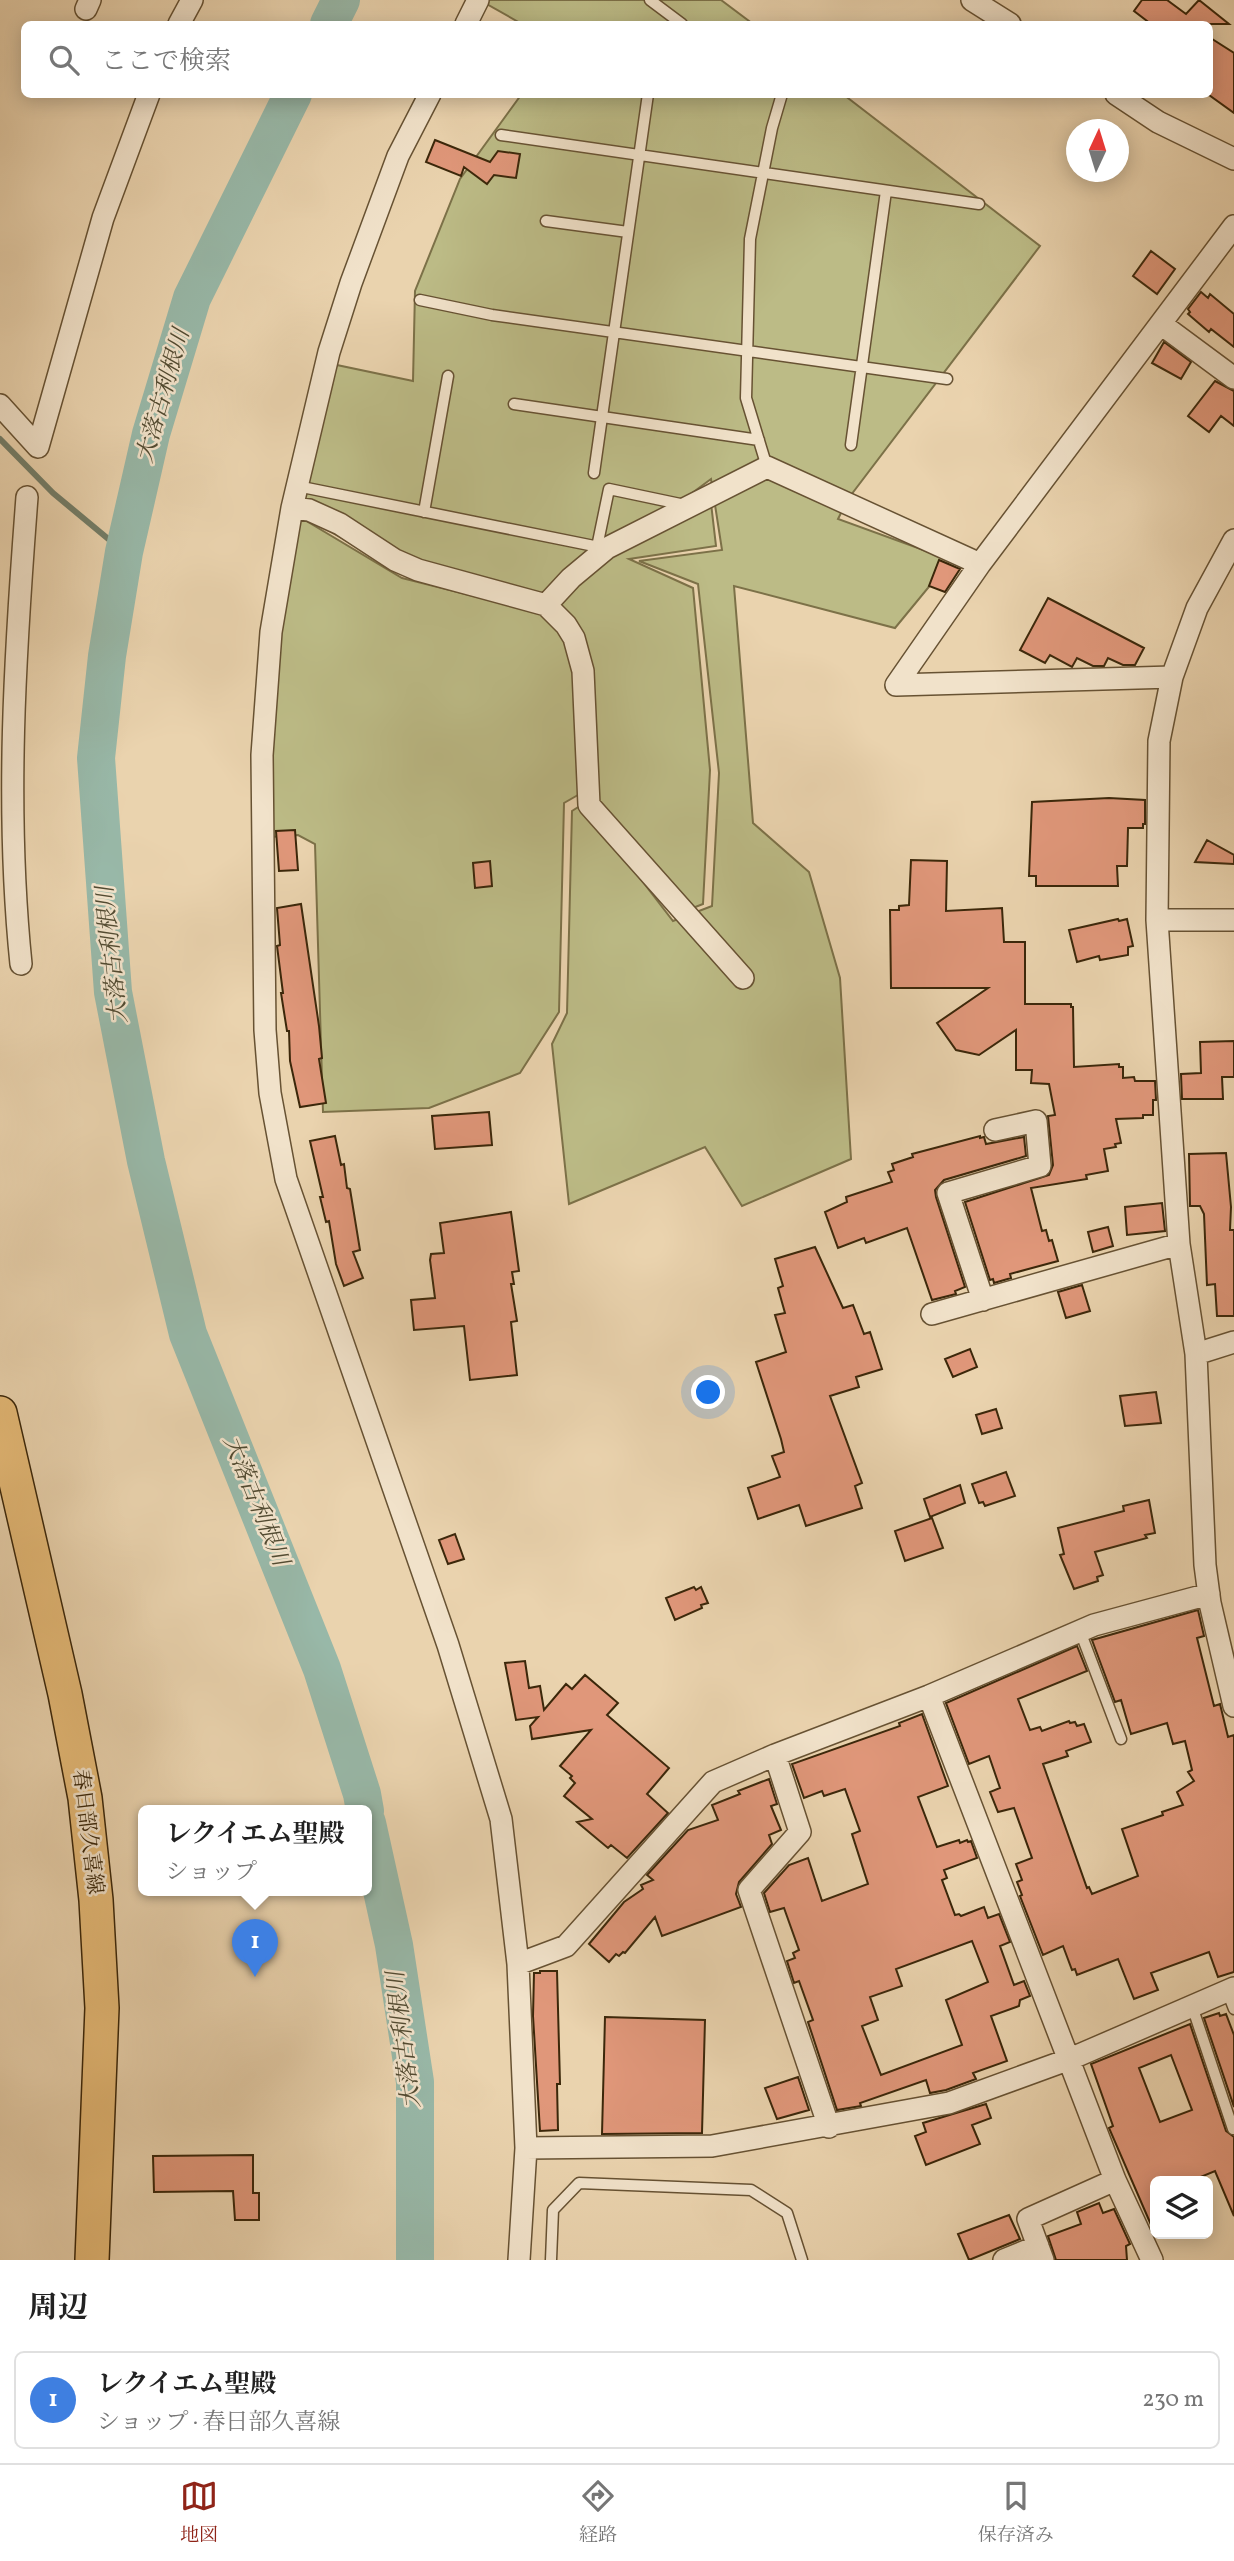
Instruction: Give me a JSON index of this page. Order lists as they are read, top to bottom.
{
  "streets": {
    "main road": ["春日部久喜線"]
  },
  "water": ["大落古利根川"],
  "north": "top",
  "page": {
    "search": "ここで検索",
    "popup": ["レクイエム聖殿", "ショップ"],
    "pins": "1",
    "heading": "周辺",
    "list": [
      {
        "mark": "1",
        "name": "レクイエム聖殿",
        "note": "ショップ · 春日部久喜線",
        "value": "230 m"
      }
    ],
    "nav": ["地図", "経路", "保存済み"]
  }
}
